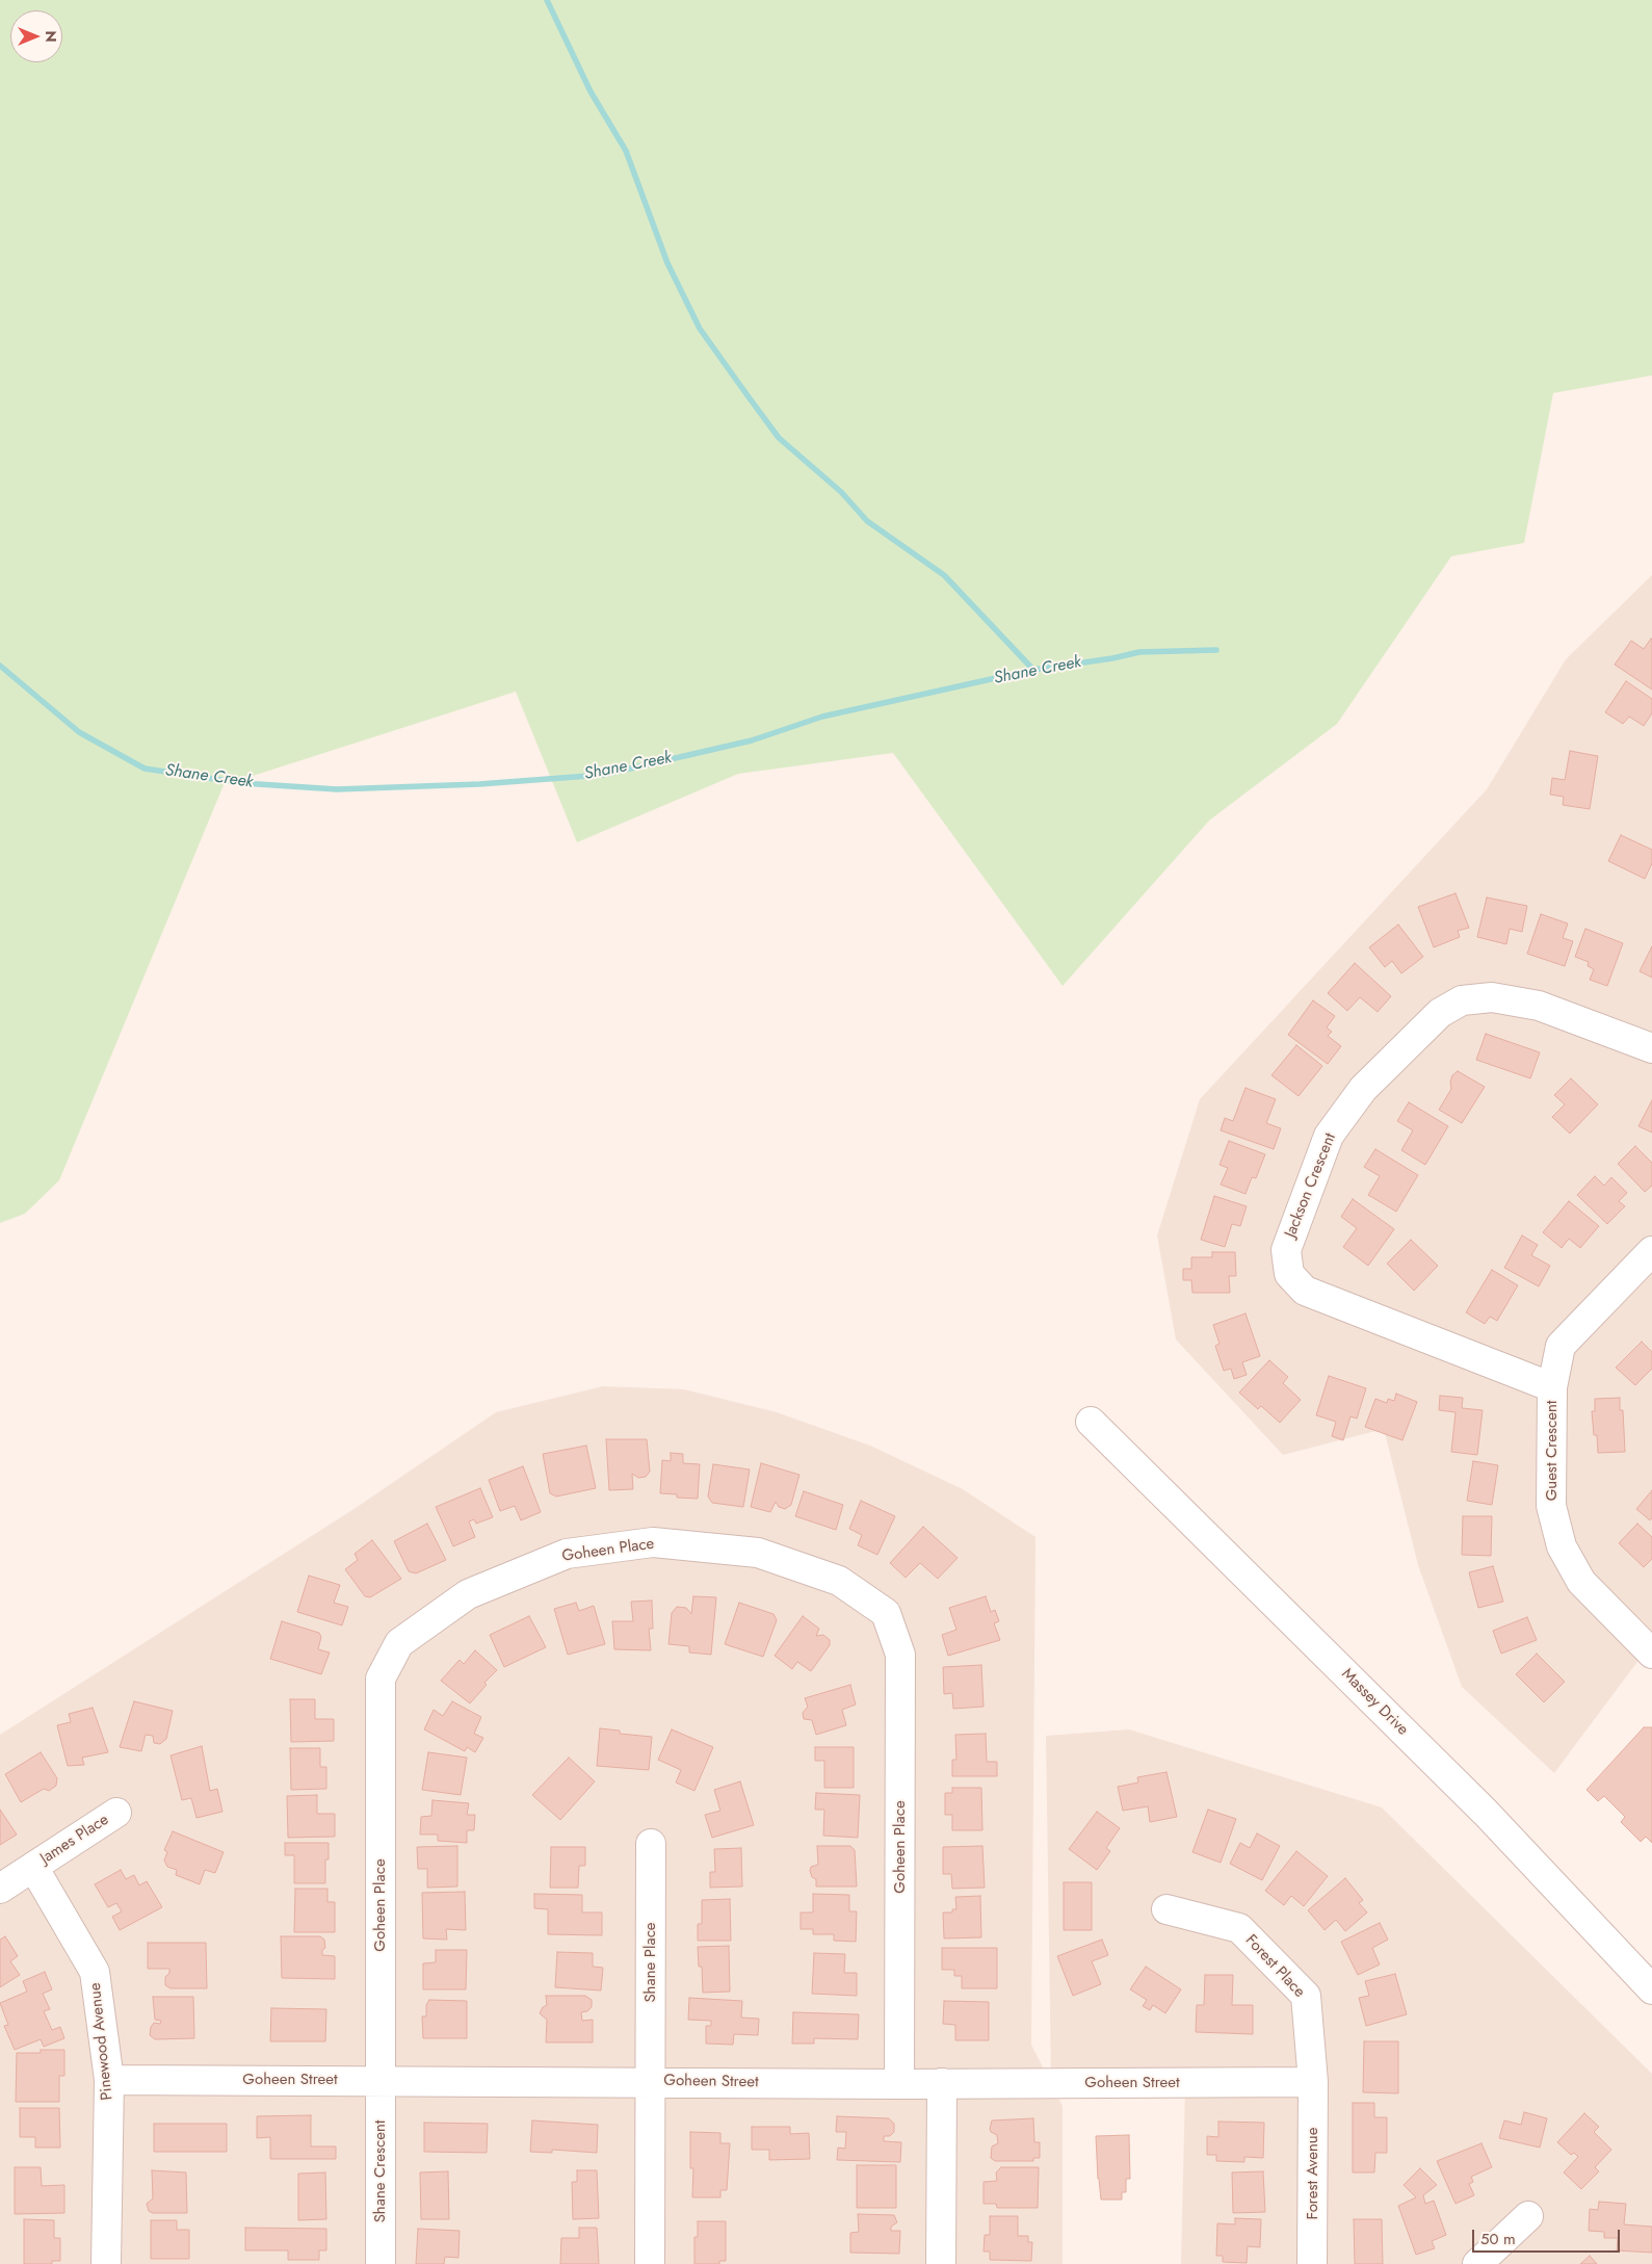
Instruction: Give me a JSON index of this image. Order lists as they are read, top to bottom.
{
  "streets": {
    "street": [
      "Jackson Crescent",
      "Guest Crescent",
      "Goheen Place",
      "Massey Drive",
      "James Place",
      "Shane Place",
      "Forest Place",
      "Pinewood Avenue",
      "Goheen Street",
      "Shane Crescent",
      "Forest Avenue"
    ]
  },
  "crossings": [
    ["Jackson Crescent", "Guest Crescent"],
    ["Goheen Place", "Goheen Street"],
    ["Goheen Place", "Shane Crescent"],
    ["James Place", "Pinewood Avenue"],
    ["Shane Place", "Goheen Street"],
    ["Forest Place", "Goheen Street"],
    ["Forest Place", "Forest Avenue"],
    ["Pinewood Avenue", "Goheen Street"],
    ["Goheen Street", "Shane Crescent"],
    ["Goheen Street", "Forest Avenue"]
  ],
  "water": ["Shane Creek"],
  "scale_bar": "50 m",
  "north": "right"
}
